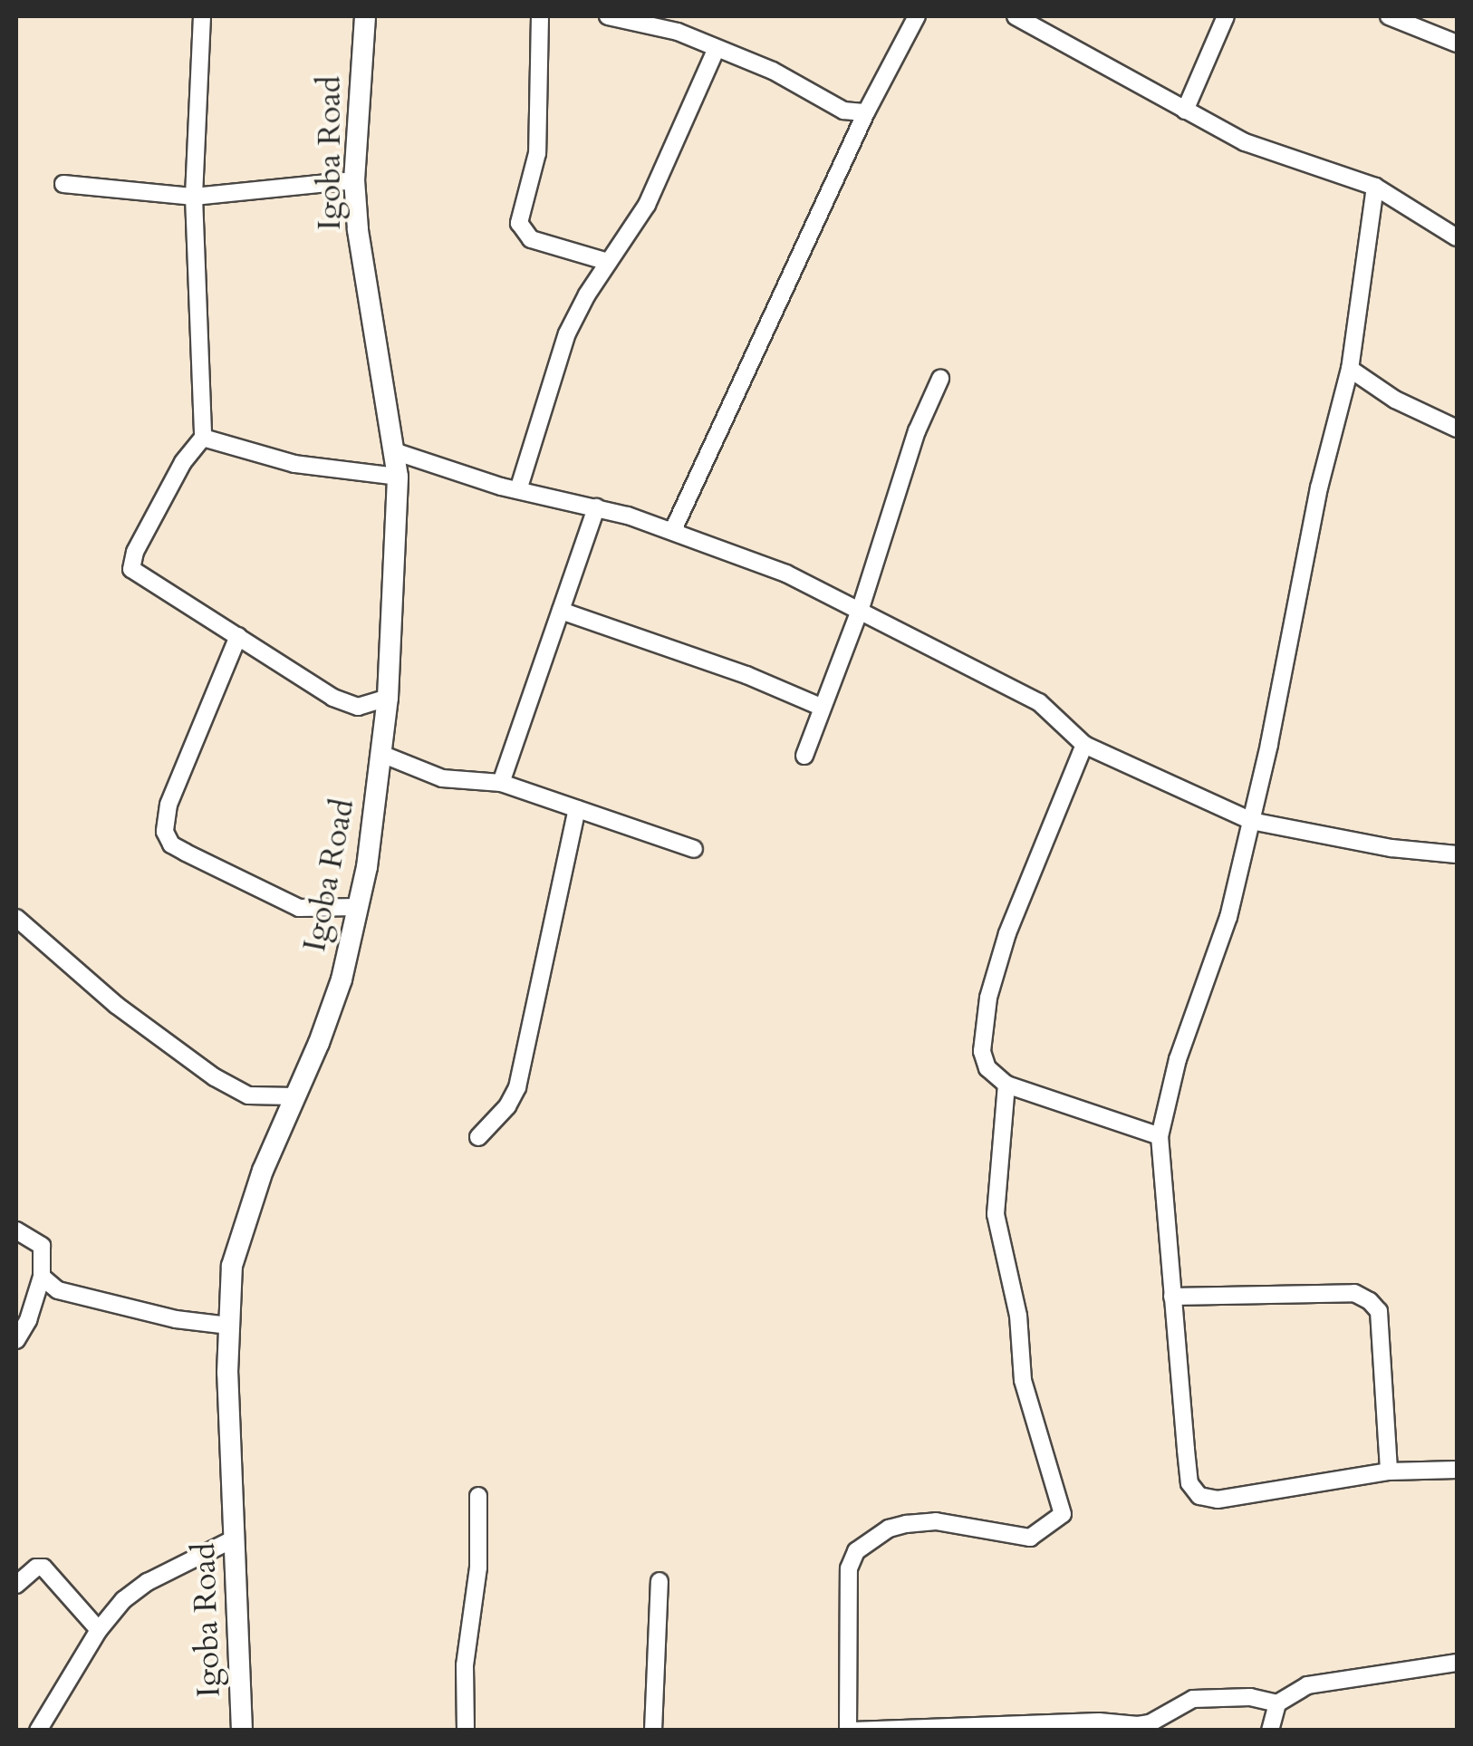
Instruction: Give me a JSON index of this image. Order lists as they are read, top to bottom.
{
  "streets": {
    "street": ["Igoba Road"]
  }
}
